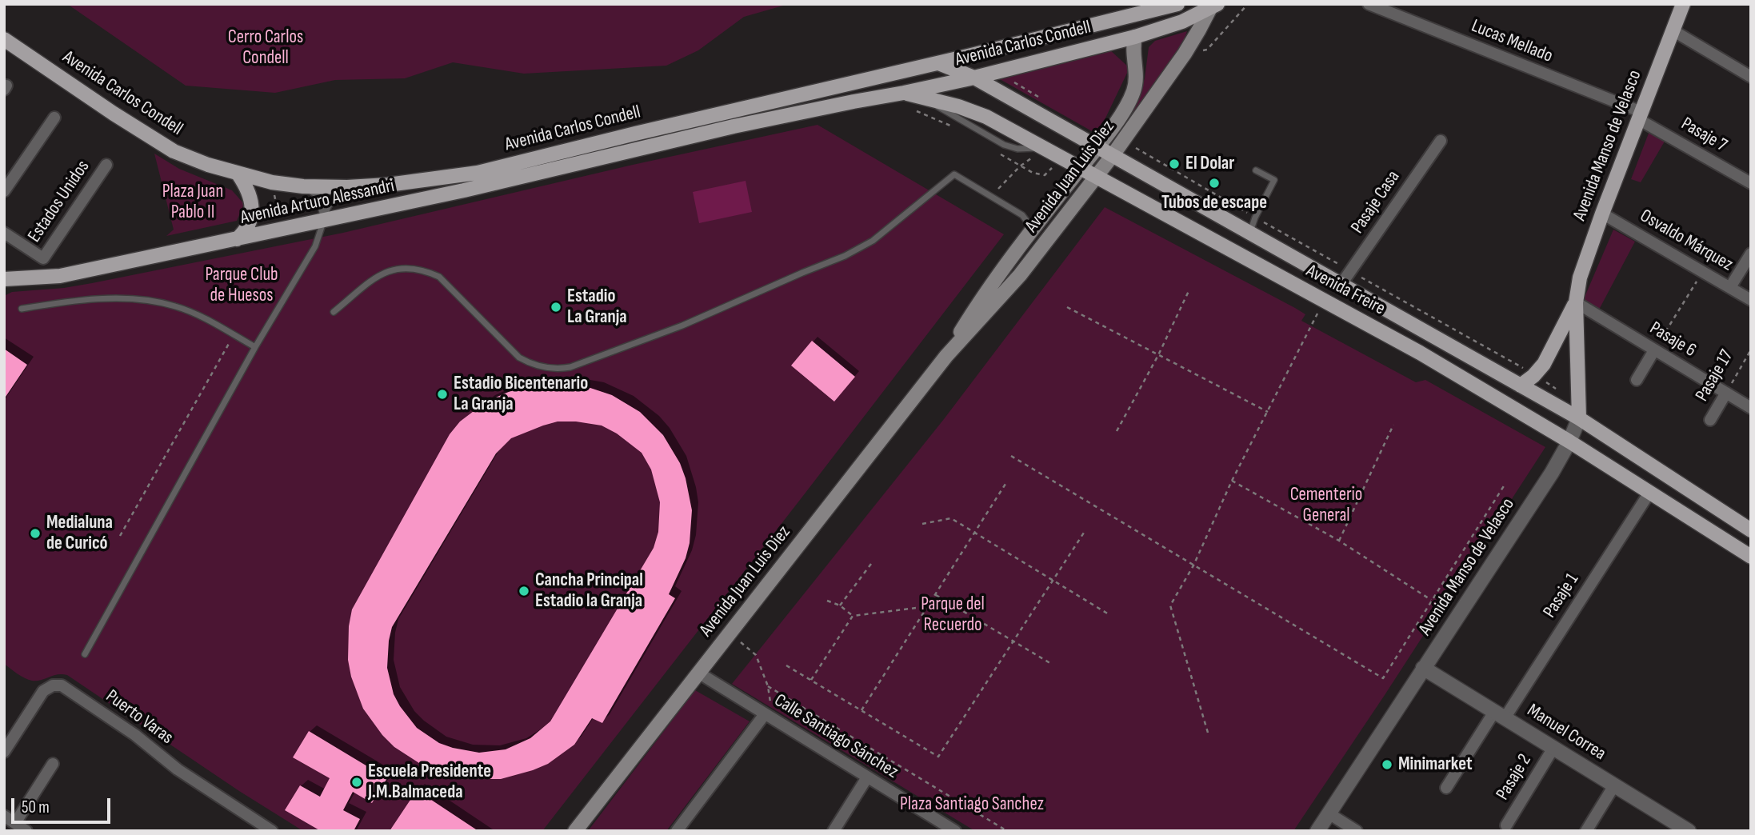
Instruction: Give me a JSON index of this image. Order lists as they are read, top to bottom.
{
  "streets": {
    "main road": [
      "Avenida Carlos Condell",
      "Avenida Manso de Velasco",
      "Avenida Juan Luis Diez",
      "Avenida Arturo Alessandri",
      "Avenida Freire"
    ],
    "street": [
      "Lucas Mellado",
      "Pasaje 7",
      "Estados Unidos",
      "Pasaje Casa",
      "Osvaldo Márquez",
      "Pasaje 6",
      "Pasaje 17",
      "Pasaje 1",
      "Puerto Varas",
      "Manuel Correa",
      "Calle Santiago Sánchez",
      "Pasaje 2"
    ]
  },
  "crossings": [
    ["Lucas Mellado", "Pasaje 7"],
    ["Lucas Mellado", "Avenida Manso de Velasco"],
    ["Avenida Carlos Condell", "Avenida Juan Luis Diez"],
    ["Avenida Carlos Condell", "Avenida Arturo Alessandri"],
    ["Avenida Carlos Condell", "Avenida Freire"],
    ["Pasaje 7", "Avenida Manso de Velasco"],
    ["Avenida Manso de Velasco", "Osvaldo Márquez"],
    ["Avenida Manso de Velasco", "Avenida Freire"],
    ["Avenida Manso de Velasco", "Pasaje 6"],
    ["Avenida Manso de Velasco", "Manuel Correa"],
    ["Avenida Juan Luis Diez", "Avenida Freire"],
    ["Avenida Juan Luis Diez", "Calle Santiago Sánchez"],
    ["Pasaje Casa", "Avenida Freire"],
    ["Avenida Freire", "Pasaje 1"],
    ["Pasaje 6", "Pasaje 17"],
    ["Pasaje 1", "Manuel Correa"],
    ["Manuel Correa", "Pasaje 2"]
  ],
  "parks": [
    "Cerro Carlos Condell",
    "Plaza Juan Pablo II",
    "Parque Club de Huesos",
    "Cementerio General",
    "Parque del Recuerdo",
    "Plaza Santiago Sanchez"
  ],
  "places": [
    "El Dolar",
    "Tubos de escape",
    "Estadio La Granja",
    "Estadio Bicentenario La Granja",
    "Medialuna de Curicó",
    "Cancha Principal Estadio la Granja",
    "Minimarket",
    "Escuela Presidente J.M.Balmaceda"
  ],
  "scale_bar": "50 m"
}
